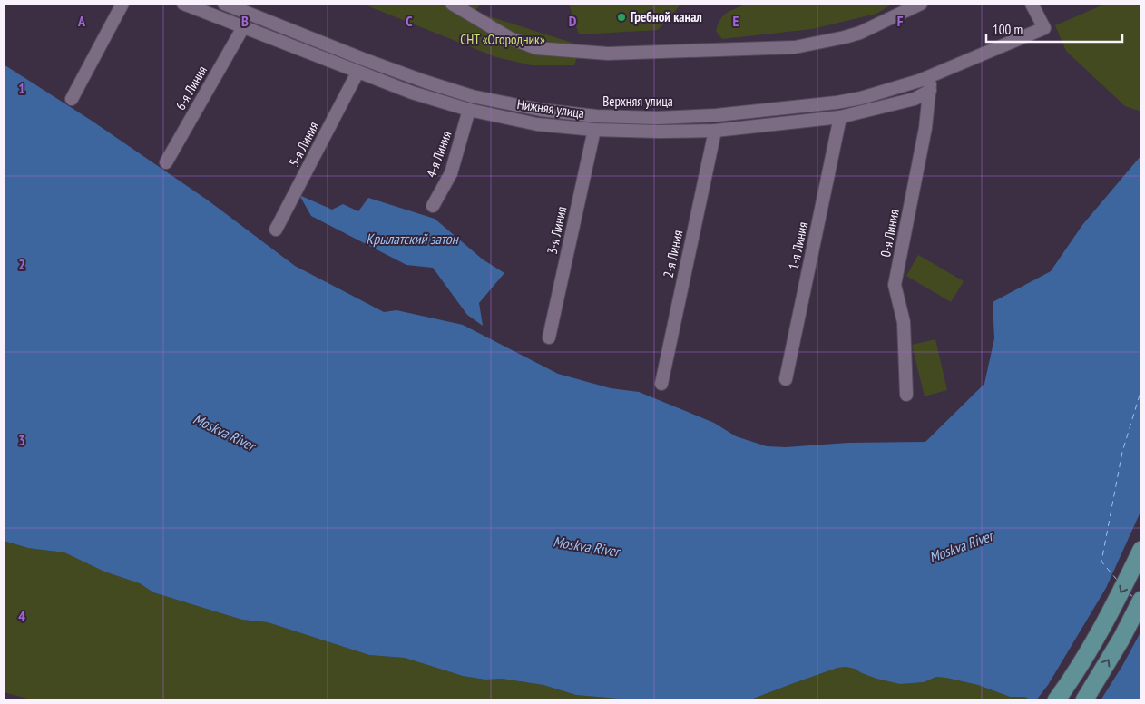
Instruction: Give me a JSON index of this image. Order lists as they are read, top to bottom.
{
  "streets": {
    "street": [
      "6-я Линия",
      "Верхняя улица",
      "Нижняя улица",
      "5-я Линия",
      "4-я Линия",
      "3-я Линия",
      "0-я Линия",
      "1-я Линия",
      "2-я Линия"
    ]
  },
  "crossings": [
    ["6-я Линия", "Нижняя улица"],
    ["Верхняя улица", "0-я Линия"],
    ["Нижняя улица", "5-я Линия"],
    ["Нижняя улица", "4-я Линия"],
    ["Нижняя улица", "3-я Линия"],
    ["Нижняя улица", "0-я Линия"],
    ["Нижняя улица", "1-я Линия"],
    ["Нижняя улица", "2-я Линия"]
  ],
  "water": ["Крылатский затон", "Moskva River"],
  "parks": ["СНТ «Огородник»"],
  "places": ["Гребной канал"],
  "scale_bar": "100 m",
  "grid": {
    "columns": [
      "A",
      "B",
      "C",
      "D",
      "E",
      "F"
    ],
    "rows": [
      "1",
      "2",
      "3",
      "4"
    ]
  }
}
